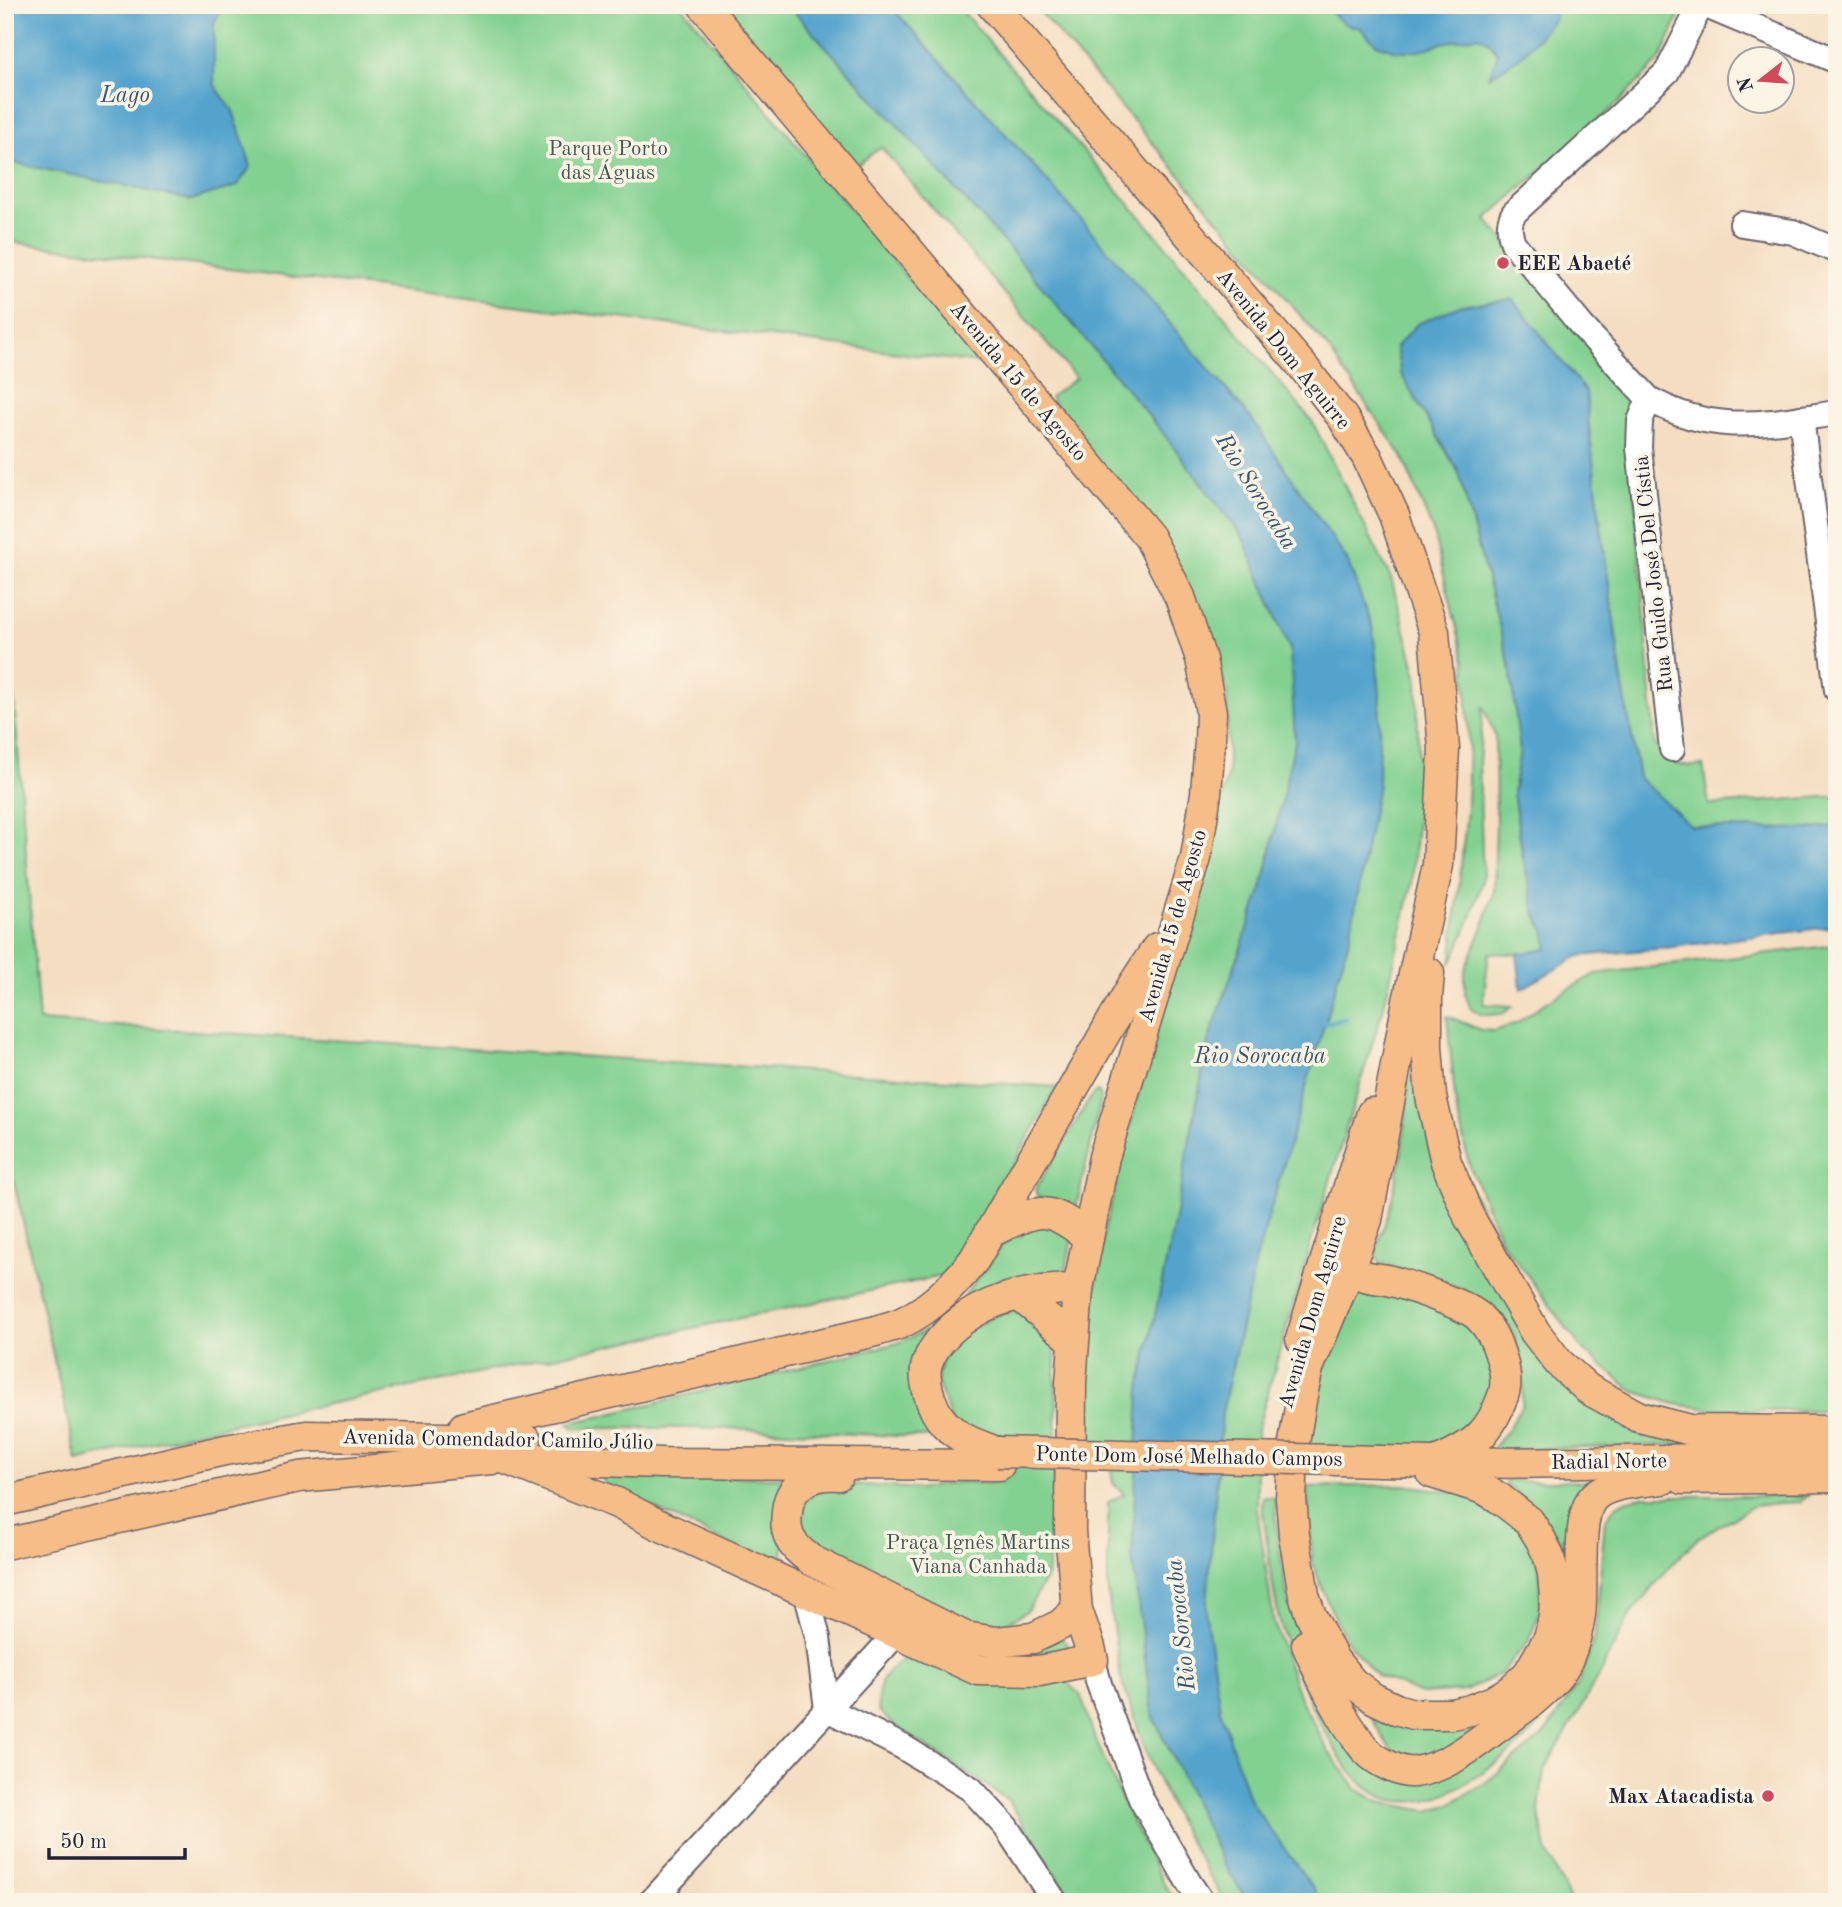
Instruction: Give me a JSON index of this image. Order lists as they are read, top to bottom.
{
  "streets": {
    "main road": [
      "Avenida Dom Aguirre",
      "Avenida 15 de Agosto",
      "Avenida Comendador Camilo Júlio",
      "Ponte Dom José Melhado Campos",
      "Radial Norte"
    ],
    "street": ["Rua Guido José Del Cístia"]
  },
  "crossings": [
    ["Avenida Dom Aguirre", "Radial Norte"],
    ["Avenida 15 de Agosto", "Avenida Comendador Camilo Júlio"],
    ["Avenida Comendador Camilo Júlio", "Ponte Dom José Melhado Campos"],
    ["Ponte Dom José Melhado Campos", "Radial Norte"]
  ],
  "water": ["Lago", "Rio Sorocaba"],
  "parks": ["Parque Porto das Águas", "Praça Ignês Martins Viana Canhada"],
  "places": ["EEE Abaeté", "Max Atacadista"],
  "scale_bar": "50 m",
  "north": "left"
}
